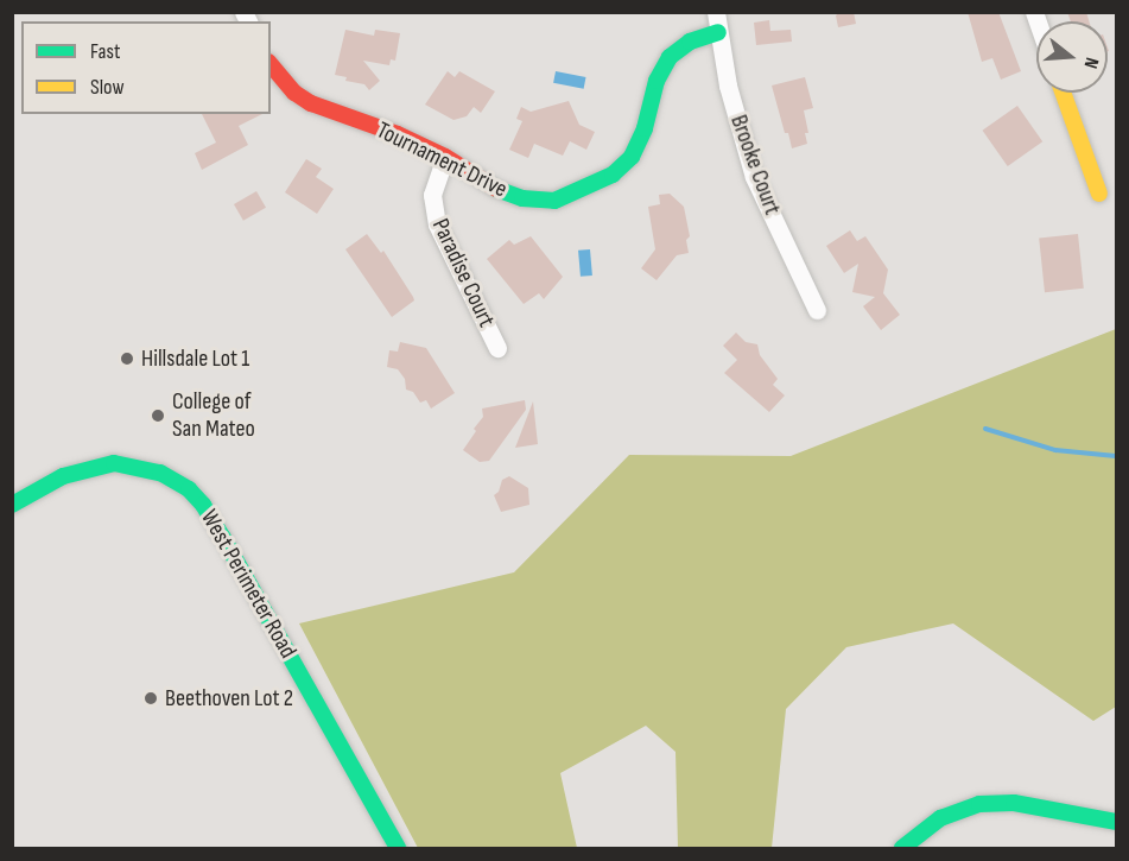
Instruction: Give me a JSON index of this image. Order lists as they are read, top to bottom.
{
  "streets": {
    "street": [
      "Tournament Drive",
      "Brooke Court",
      "Paradise Court",
      "West Perimeter Road"
    ]
  },
  "crossings": [
    ["Tournament Drive", "Brooke Court"],
    ["Tournament Drive", "Paradise Court"]
  ],
  "places": ["Hillsdale Lot 1", "College of San Mateo", "Beethoven Lot 2"],
  "legend": ["Fast", "Slow"],
  "north": "right"
}
